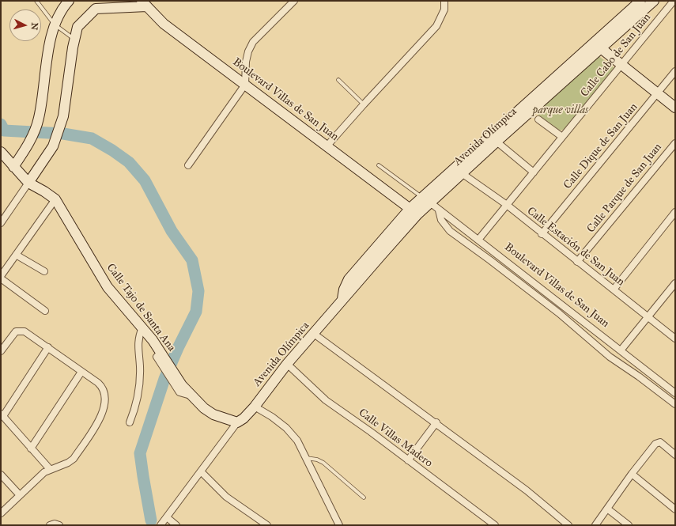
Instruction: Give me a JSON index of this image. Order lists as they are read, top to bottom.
{
  "streets": {
    "street": [
      "Calle Cabo de San Juan",
      "Boulevard Villas de San Juan",
      "Avenida Olímpica",
      "Calle Dique de San Juan",
      "Calle Parque de San Juan",
      "Calle Estación de San Juan",
      "Calle Tajo de Santa Ana",
      "Calle Villas Madero"
    ]
  },
  "crossings": [
    ["Calle Cabo de San Juan", "Boulevard Villas de San Juan"],
    ["Calle Cabo de San Juan", "Calle Estación de San Juan"],
    ["Boulevard Villas de San Juan", "Avenida Olímpica"],
    ["Avenida Olímpica", "Calle Estación de San Juan"],
    ["Avenida Olímpica", "Calle Tajo de Santa Ana"],
    ["Avenida Olímpica", "Calle Villas Madero"],
    ["Calle Dique de San Juan", "Calle Estación de San Juan"],
    ["Calle Parque de San Juan", "Calle Estación de San Juan"]
  ],
  "parks": ["parque villas"],
  "north": "right"
}
